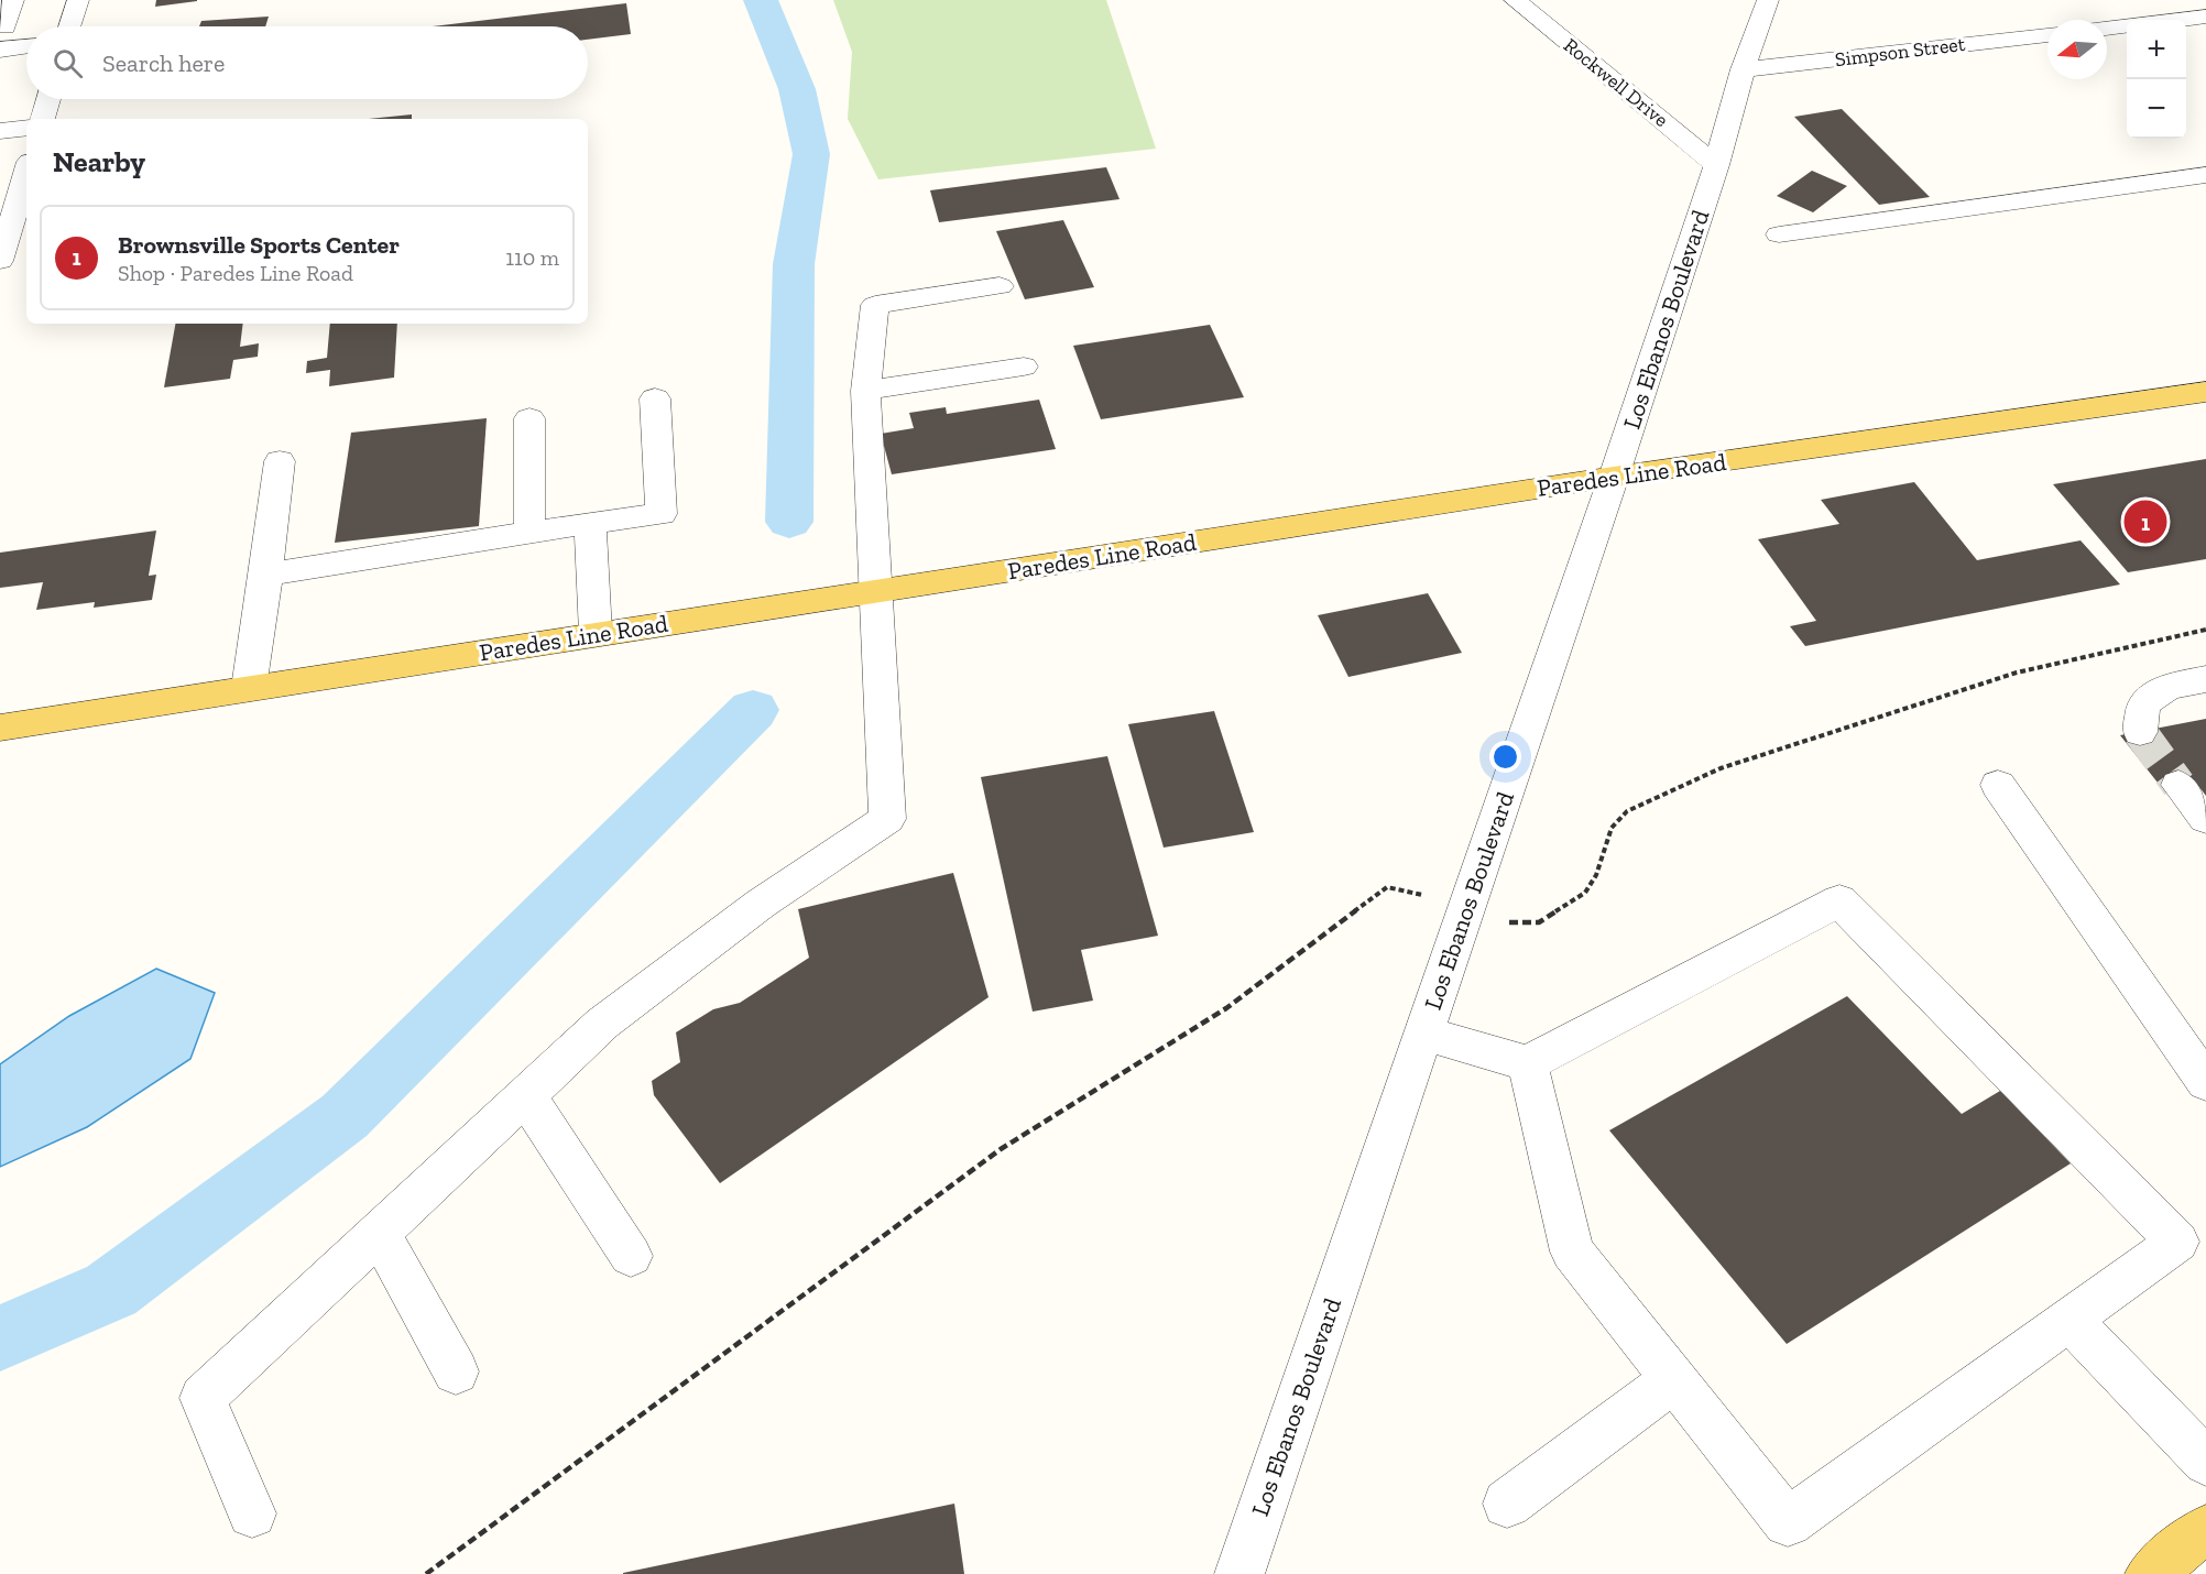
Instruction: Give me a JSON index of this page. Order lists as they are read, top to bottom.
{
  "streets": {
    "main road": ["Paredes Line Road"],
    "street": ["Simpson Street", "Rockwell Drive", "Los Ebanos Boulevard"]
  },
  "crossings": [
    ["Simpson Street", "Los Ebanos Boulevard"],
    ["Rockwell Drive", "Los Ebanos Boulevard"],
    ["Los Ebanos Boulevard", "Paredes Line Road"]
  ],
  "north": "left",
  "page": {
    "map_buttons": ["+", "−"],
    "search": "Search here",
    "heading": "Nearby",
    "list": [
      {
        "mark": "1",
        "name": "Brownsville Sports Center",
        "note": "Shop · Paredes Line Road",
        "value": "110 m"
      }
    ],
    "pins": "1"
  }
}
